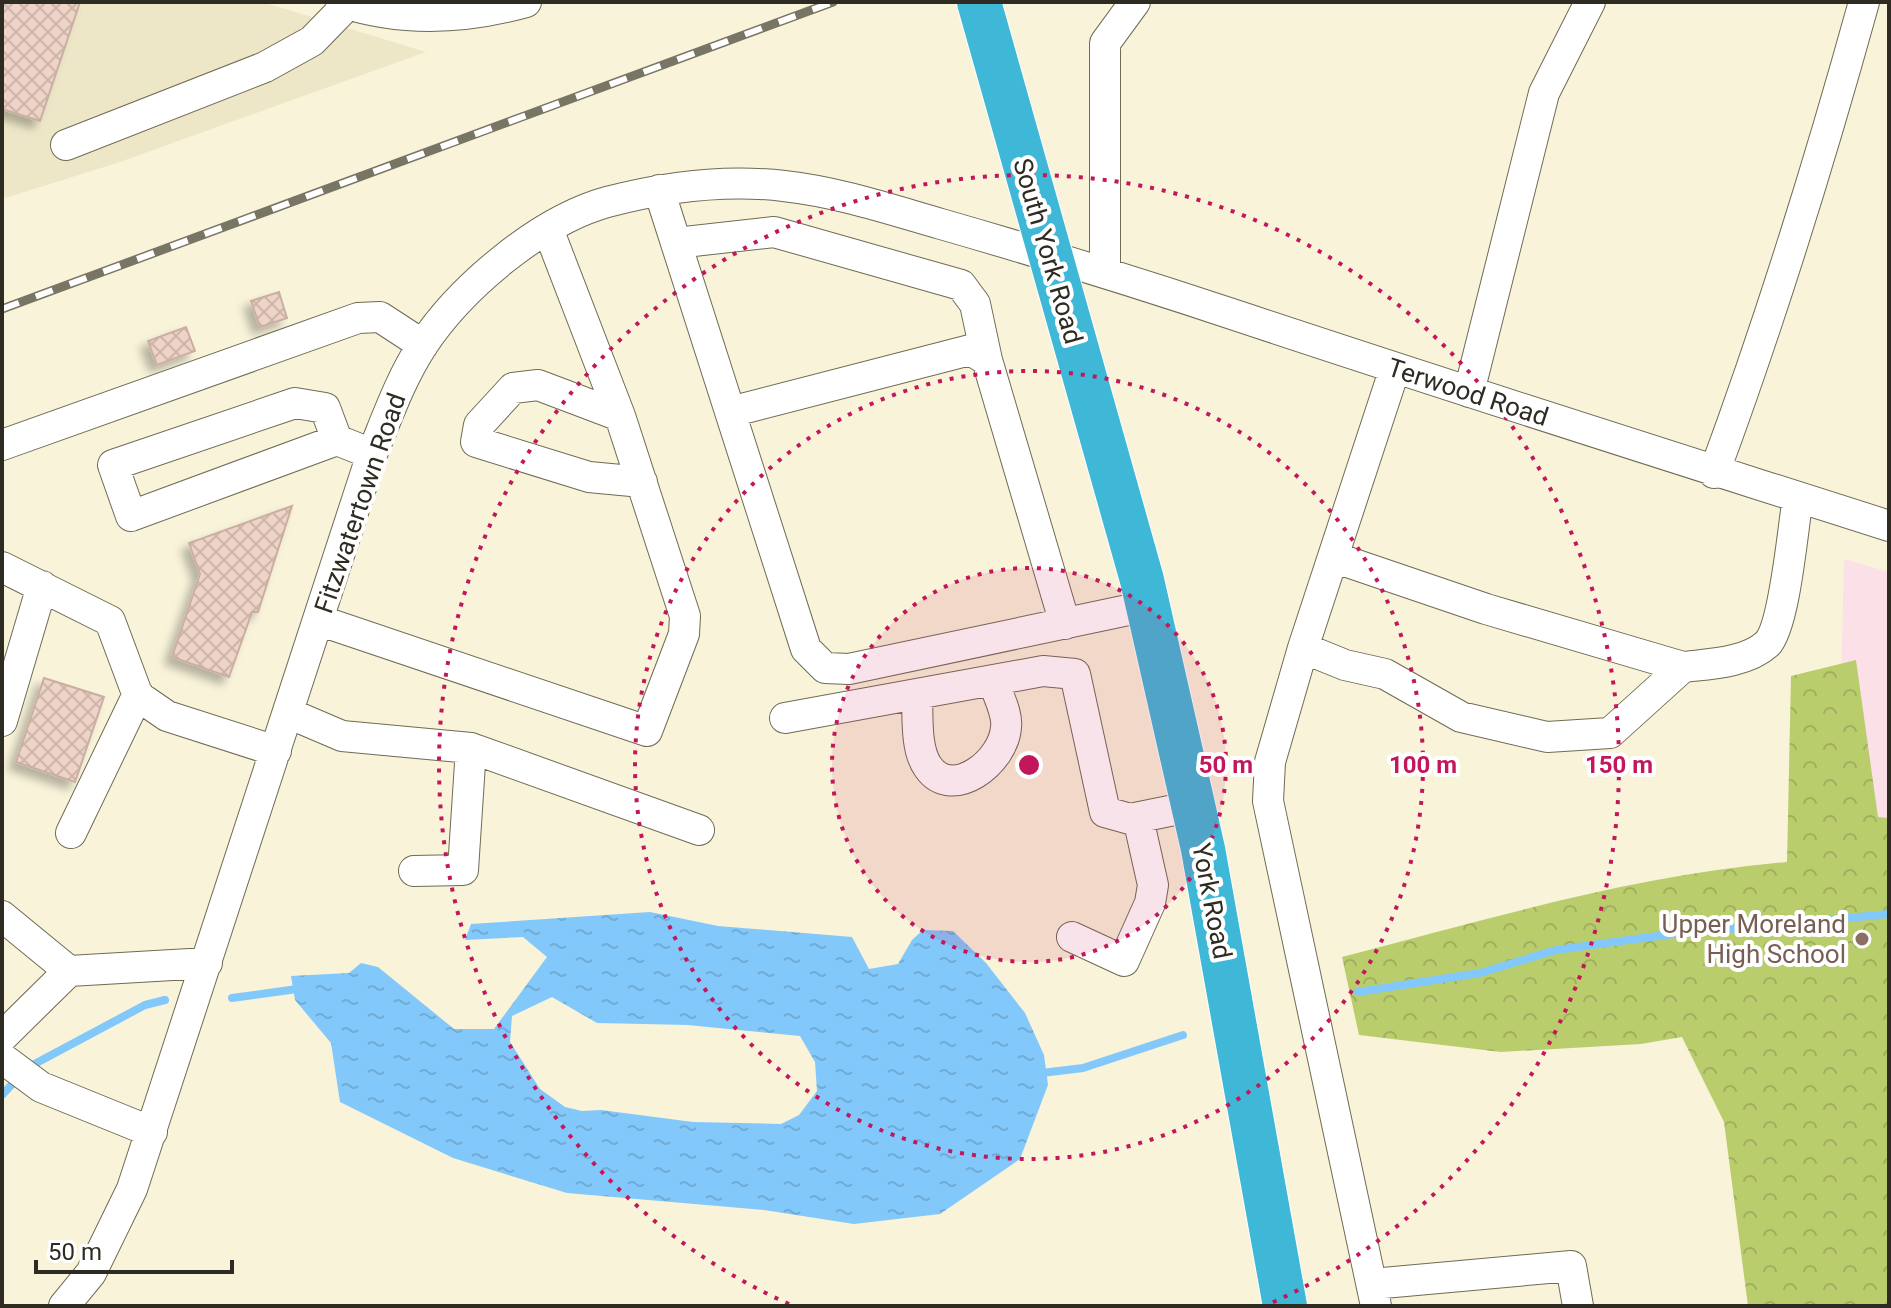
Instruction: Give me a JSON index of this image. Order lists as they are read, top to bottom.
{
  "streets": {
    "highway": ["South York Road", "York Road"],
    "street": ["Terwood Road", "Fitzwatertown Road"]
  },
  "crossings": [
    ["South York Road", "Terwood Road"],
    ["South York Road", "Fitzwatertown Road"],
    ["South York Road", "York Road"],
    ["Terwood Road", "Fitzwatertown Road"]
  ],
  "places": ["Upper Moreland High School"],
  "scale_bar": "50 m",
  "rings": ["50 m", "100 m", "150 m"]
}
